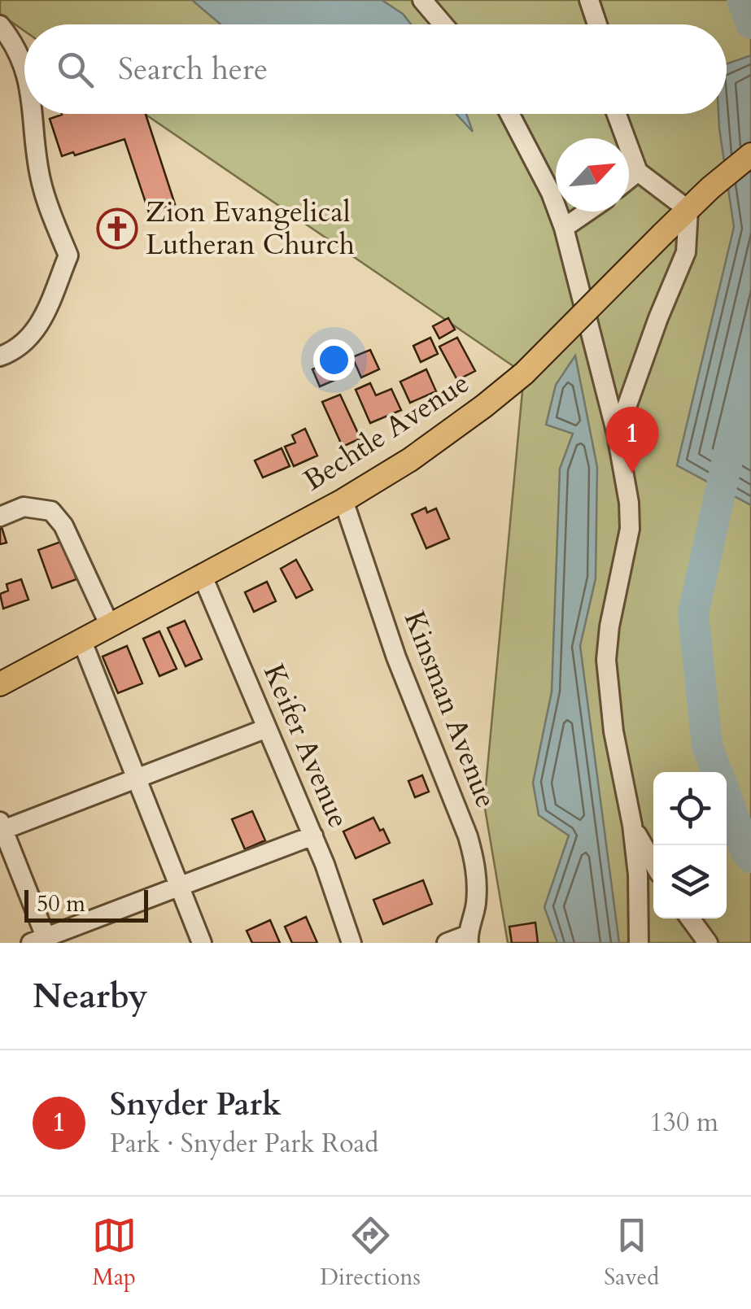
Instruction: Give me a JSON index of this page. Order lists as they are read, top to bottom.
{
  "streets": {
    "main road": ["Bechtle Avenue"],
    "street": ["Kinsman Avenue", "Keifer Avenue"]
  },
  "crossings": [
    ["Bechtle Avenue", "Kinsman Avenue"],
    ["Bechtle Avenue", "Keifer Avenue"]
  ],
  "places": {
    "church": ["Zion Evangelical Lutheran Church"]
  },
  "scale_bar": "50 m",
  "north": "top right",
  "page": {
    "search": "Search here",
    "pins": "1",
    "scale": "50 m",
    "heading": "Nearby",
    "list": [
      {
        "mark": "1",
        "name": "Snyder Park",
        "note": "Park · Snyder Park Road",
        "value": "130 m"
      }
    ],
    "nav": ["Map", "Directions", "Saved"]
  }
}
